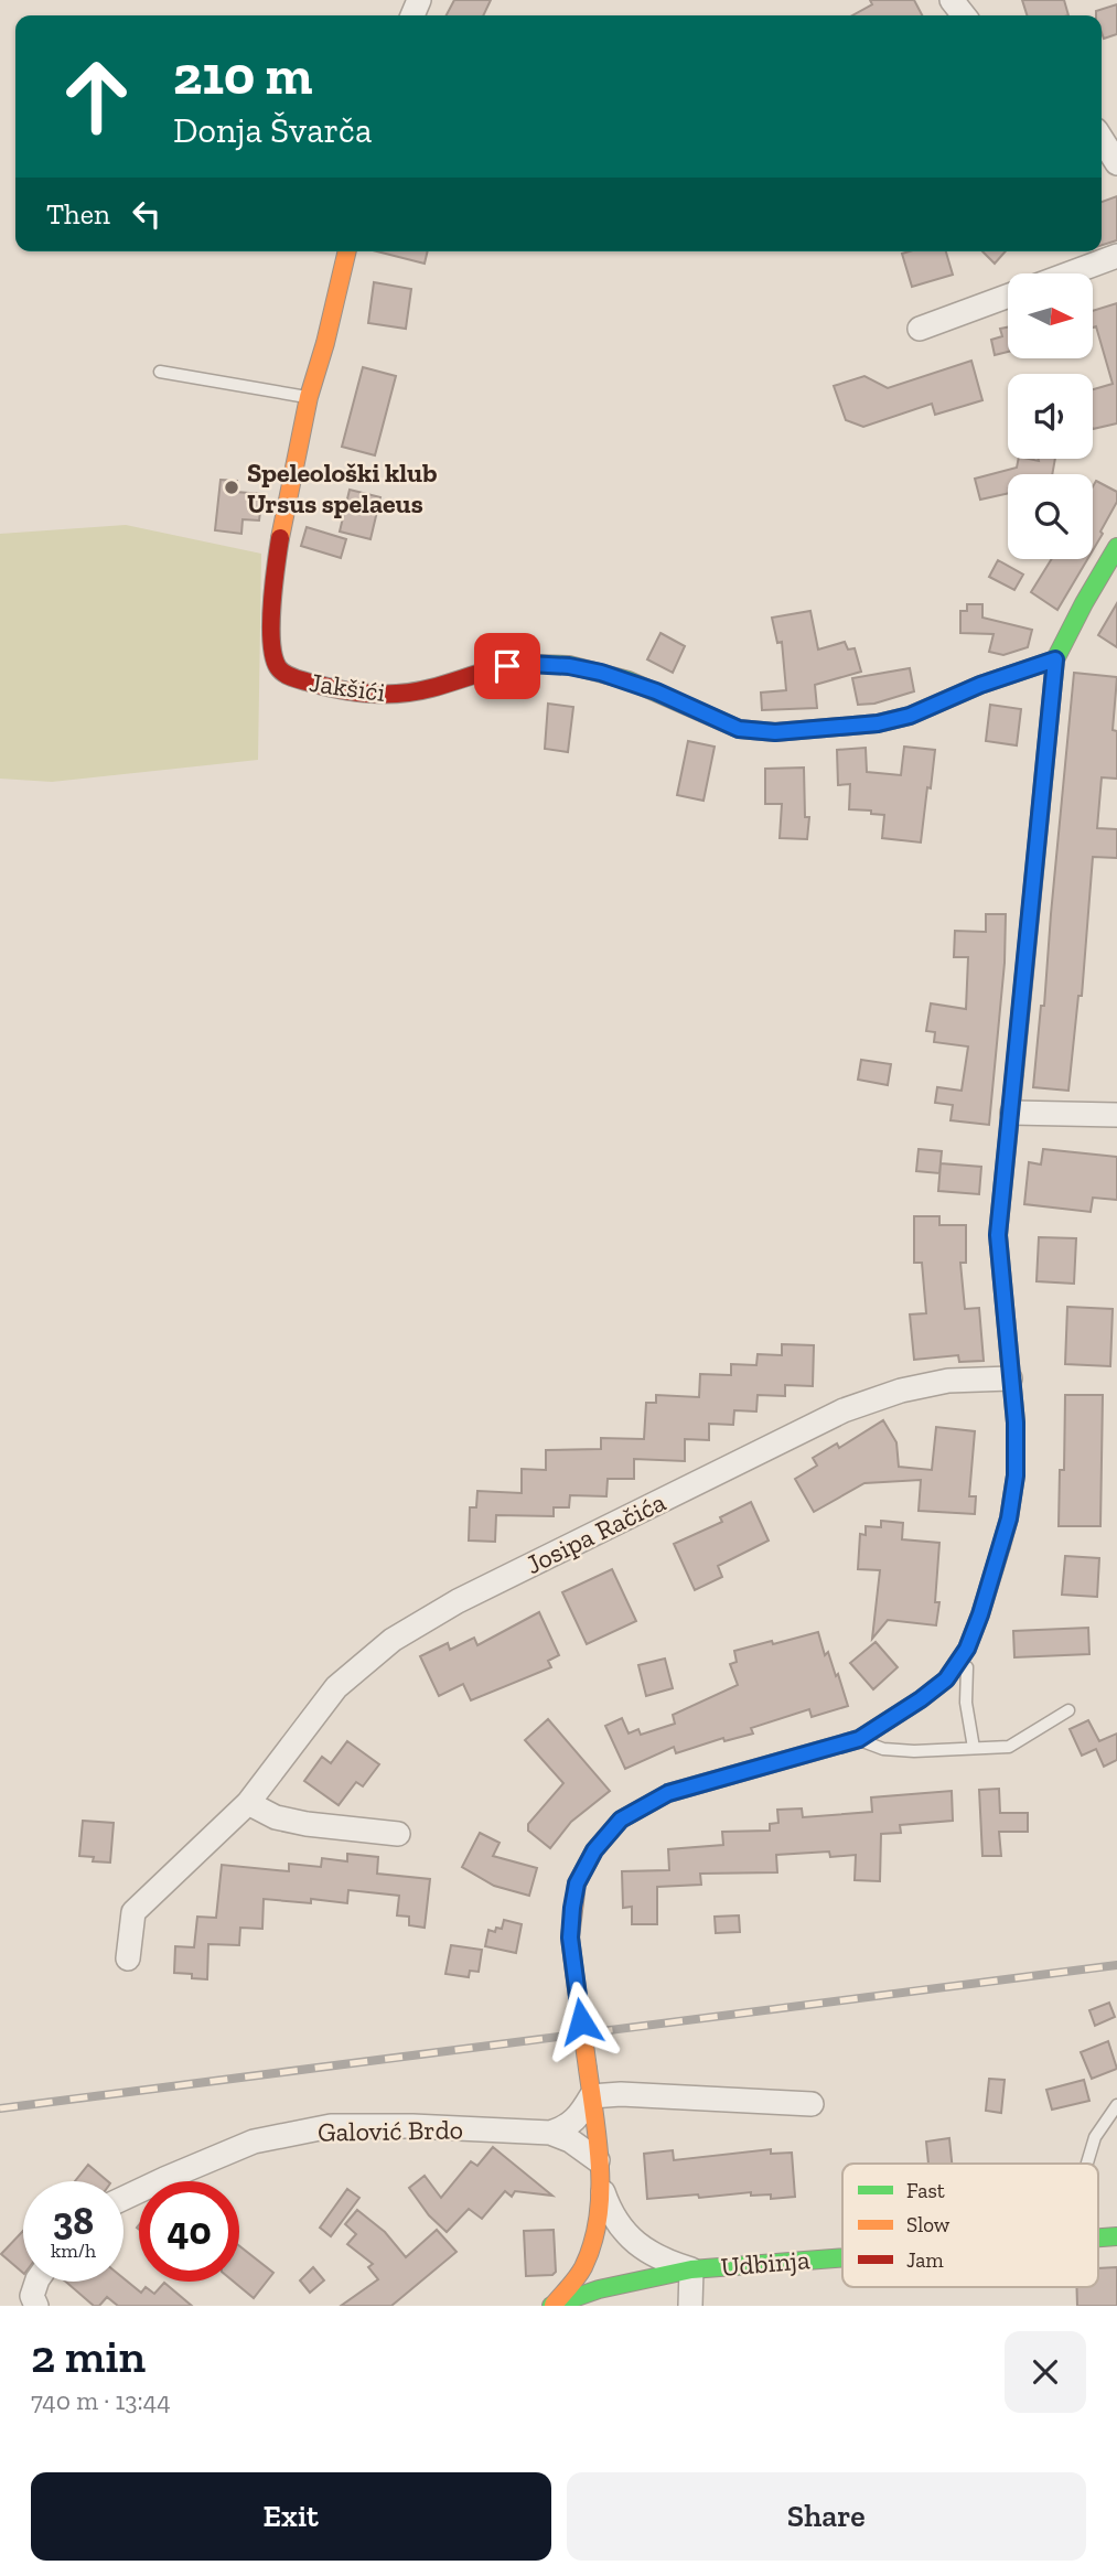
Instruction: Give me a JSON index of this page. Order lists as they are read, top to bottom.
{
  "streets": {
    "street": [
      "Jakšići",
      "Josipa Račića",
      "Galović Brdo",
      "Udbinja"
    ]
  },
  "crossings": [
    ["Jakšići", "Udbinja"],
    ["Josipa Račića", "Udbinja"],
    ["Galović Brdo", "Udbinja"]
  ],
  "places": ["Speleološki klub Ursus spelaeus"],
  "legend": ["Fast", "Slow", "Jam"],
  "north": "right",
  "page": {
    "turn": ["210 m", "Donja Švarča"],
    "then": "Then",
    "speed": "38 km/h",
    "limit": "40",
    "heading": ["2 min", "740 m · 13:44"],
    "buttons": ["Exit", "Share"]
  }
}
